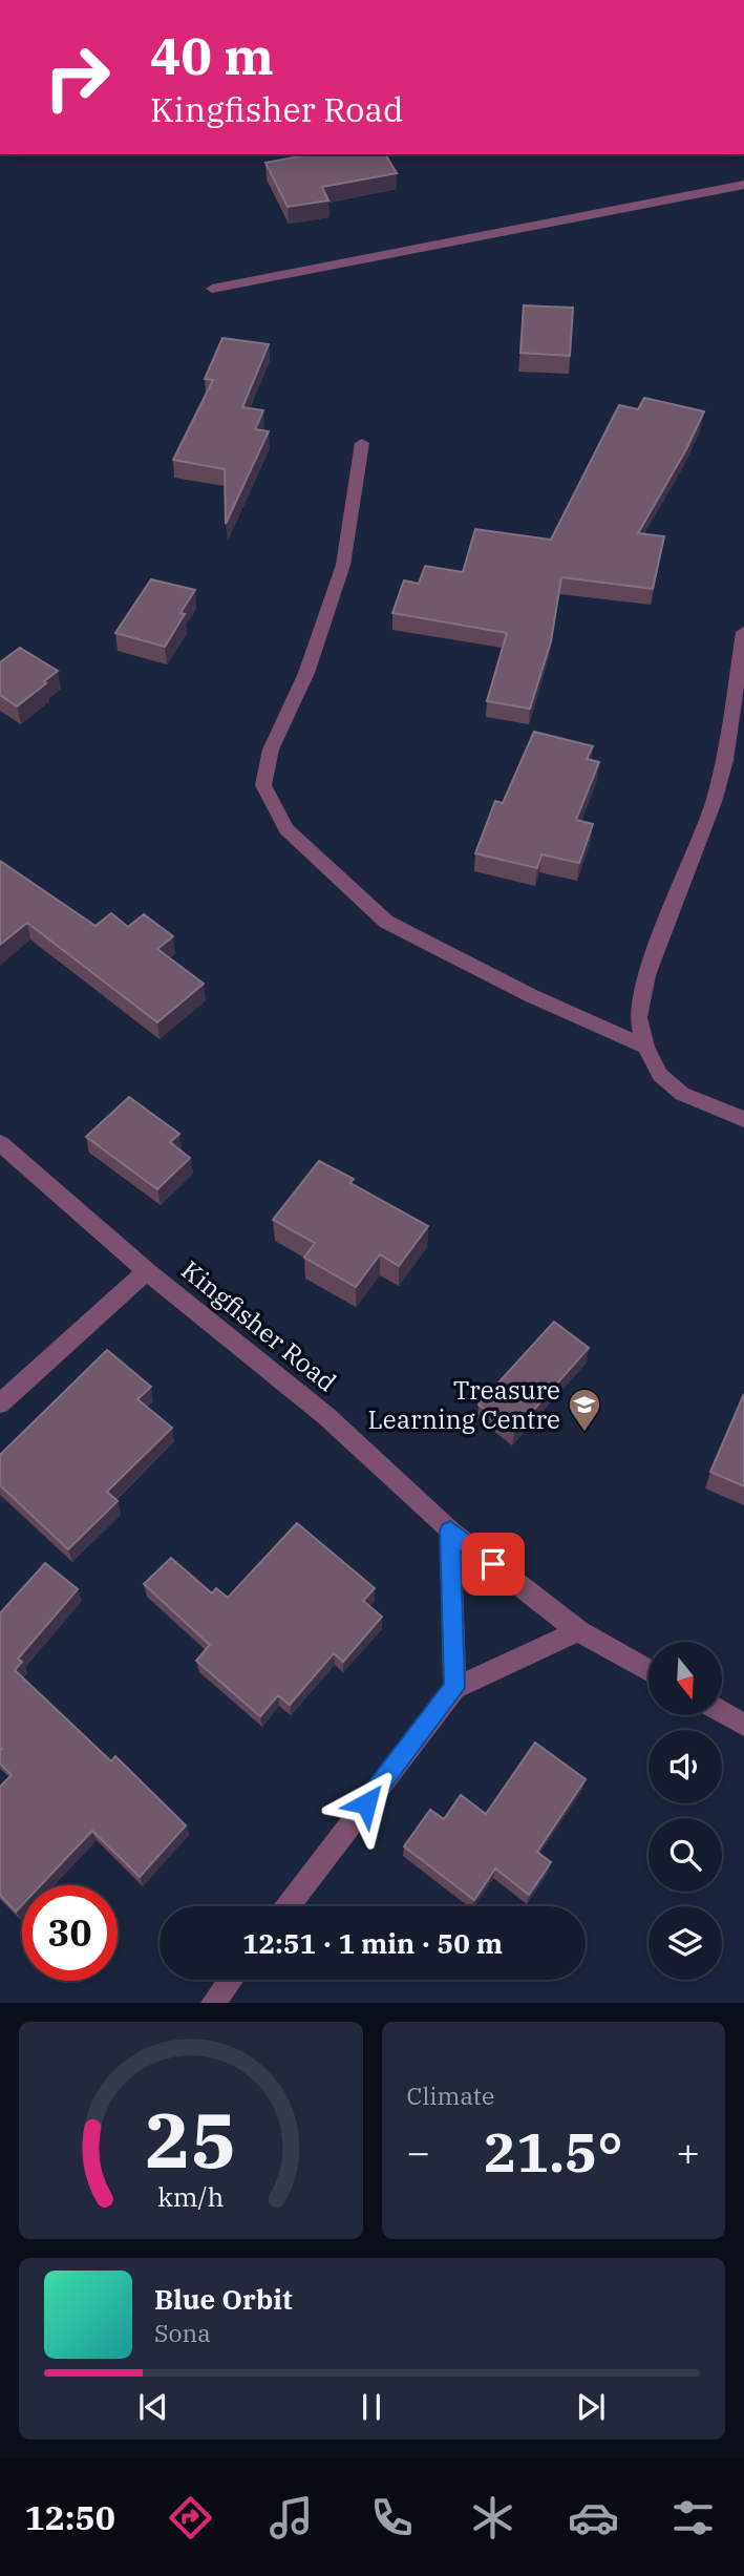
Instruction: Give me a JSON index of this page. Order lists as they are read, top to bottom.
{
  "streets": {
    "street": ["Kingfisher Road"]
  },
  "places": {
    "school or university": ["Treasure Learning Centre"]
  },
  "north": "bottom",
  "page": {
    "turn": ["40 m", "Kingfisher Road"],
    "limit": "30",
    "trip": "12:51 · 1 min · 50 m",
    "tile": "Climate",
    "heat": ["−", "21.5°", "+"],
    "song": ["Blue Orbit", "Sona"],
    "tabs": "12:50",
    "gauge": ["25", "km/h"]
  }
}
